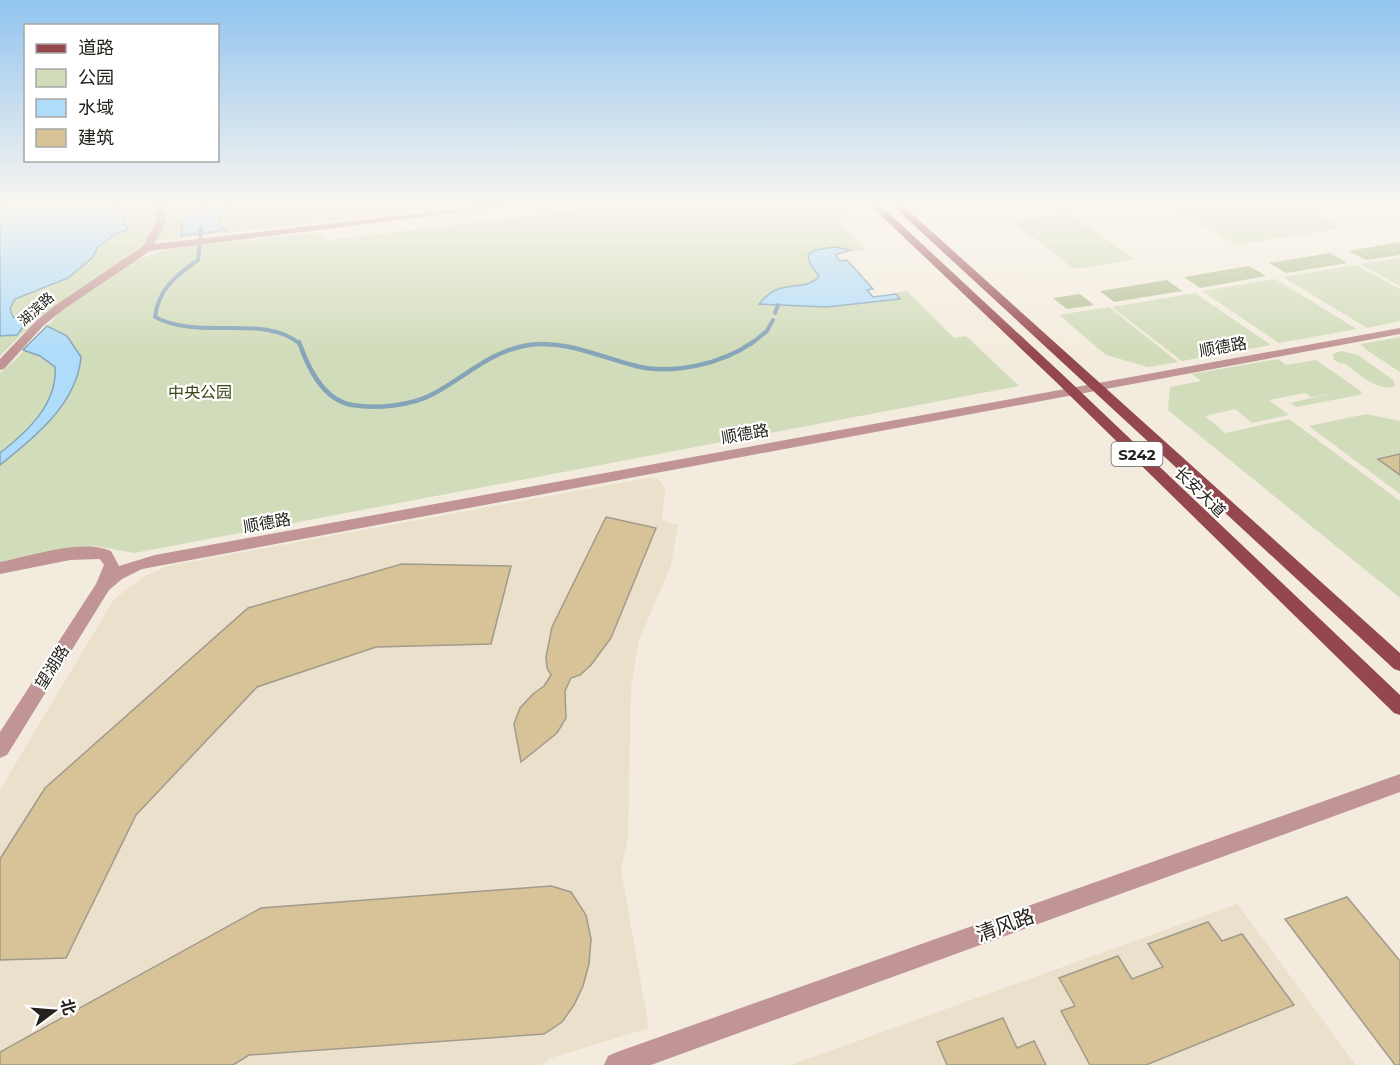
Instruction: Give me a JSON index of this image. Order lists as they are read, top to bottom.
{
  "streets": {
    "main road": ["S242", "长安大道"],
    "street": [
      "湖滨路",
      "顺德路",
      "望湖路",
      "清风路"
    ]
  },
  "crossings": [
    ["顺德路", "长安大道"],
    ["顺德路", "望湖路"]
  ],
  "parks": ["中央公园"],
  "legend": [
    "道路",
    "公园",
    "水域",
    "建筑"
  ],
  "north": "right"
}
